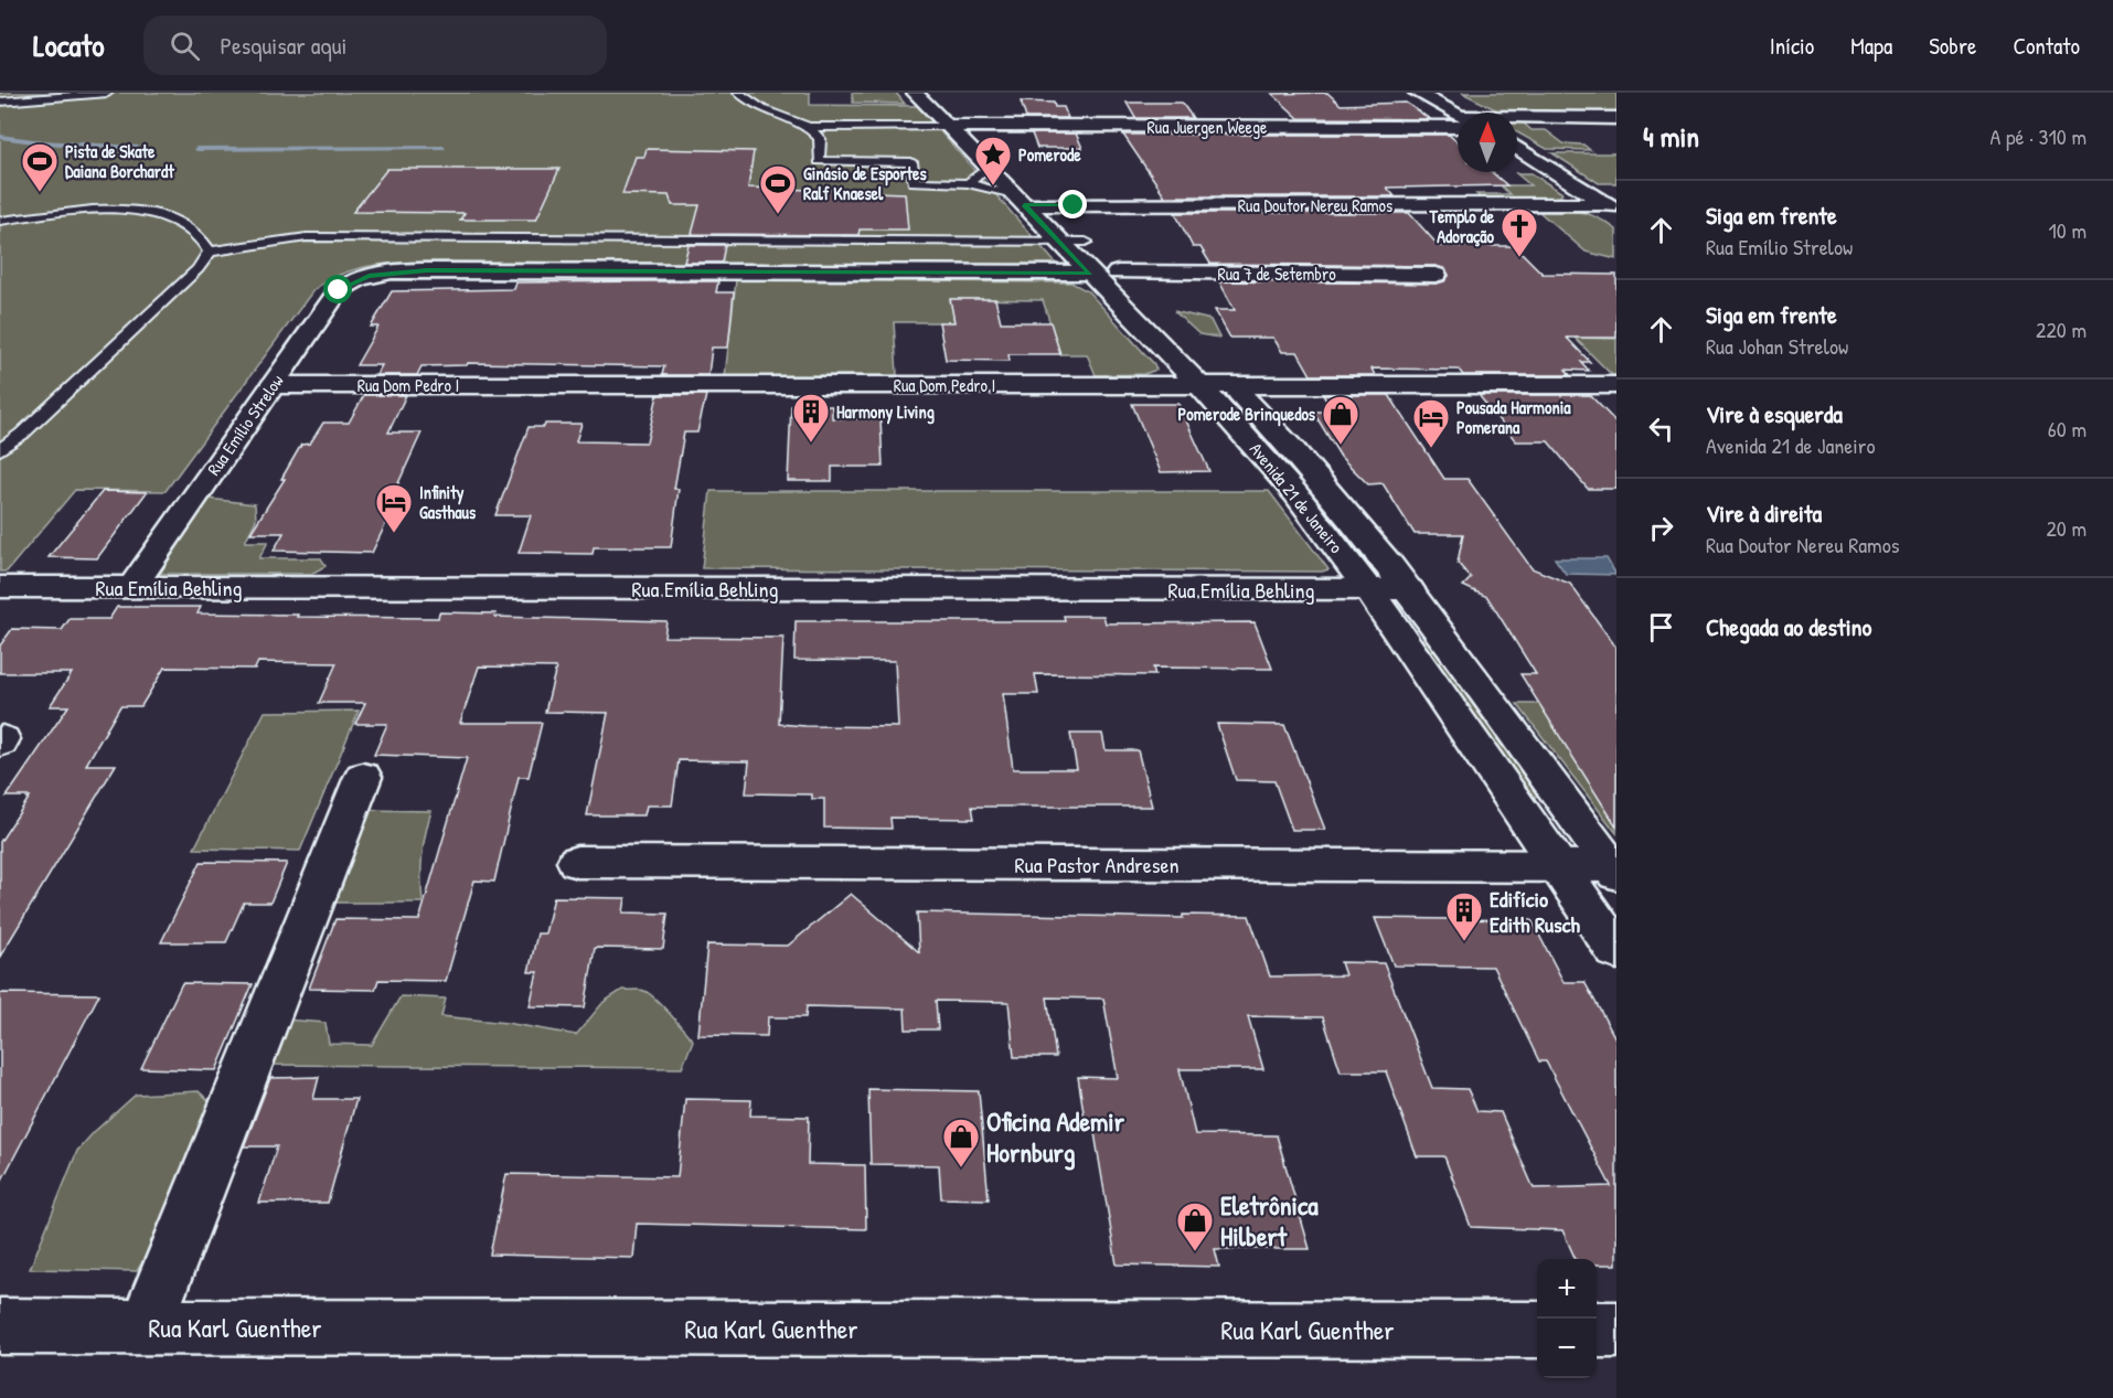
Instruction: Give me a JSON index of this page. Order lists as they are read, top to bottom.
{
  "streets": {
    "street": [
      "Rua Juergen Weege",
      "Rua Doutor Nereu Ramos",
      "Rua 7 de Setembro",
      "Rua Dom Pedro I",
      "Rua Emílio Strelow",
      "Avenida 21 de Janeiro",
      "Rua Emília Behling",
      "Rua Pastor Andresen",
      "Rua Karl Guenther"
    ]
  },
  "crossings": [
    ["Rua Juergen Weege", "Avenida 21 de Janeiro"],
    ["Rua Doutor Nereu Ramos", "Avenida 21 de Janeiro"],
    ["Rua 7 de Setembro", "Rua Emílio Strelow"],
    ["Rua 7 de Setembro", "Avenida 21 de Janeiro"],
    ["Rua Dom Pedro I", "Rua Emílio Strelow"],
    ["Rua Dom Pedro I", "Avenida 21 de Janeiro"],
    ["Rua Emílio Strelow", "Rua Emília Behling"],
    ["Avenida 21 de Janeiro", "Rua Emília Behling"],
    ["Avenida 21 de Janeiro", "Rua Pastor Andresen"]
  ],
  "places": {
    "place": ["Pomerode"],
    "sports": ["Pista de Skate Daiana Borchardt", "Ginásio de Esportes Ralf Knaesel"],
    "church": ["Templo de Adoração"],
    "building": ["Harmony Living", "Edifício Edith Rusch"],
    "shop": ["Pomerode Brinquedos", "Oficina Ademir Hornburg", "Eletrônica Hilbert"],
    "hotel": ["Pousada Harmonia Pomerana", "Infinity Gasthaus"]
  },
  "north": "top",
  "page": {
    "header": "Locato",
    "search": "Pesquisar aqui",
    "nav": [
      "Início",
      "Mapa",
      "Sobre",
      "Contato"
    ],
    "heading": ["4 min", "A pé · 310 m"],
    "list": [
      ["Siga em frente", "Rua Emílio Strelow", "10 m"],
      ["Siga em frente", "Rua Johan Strelow", "220 m"],
      ["Vire à esquerda", "Avenida 21 de Janeiro", "60 m"],
      ["Vire à direita", "Rua Doutor Nereu Ramos", "20 m"],
      "Chegada ao destino"
    ],
    "map_buttons": ["+", "−"]
  }
}
